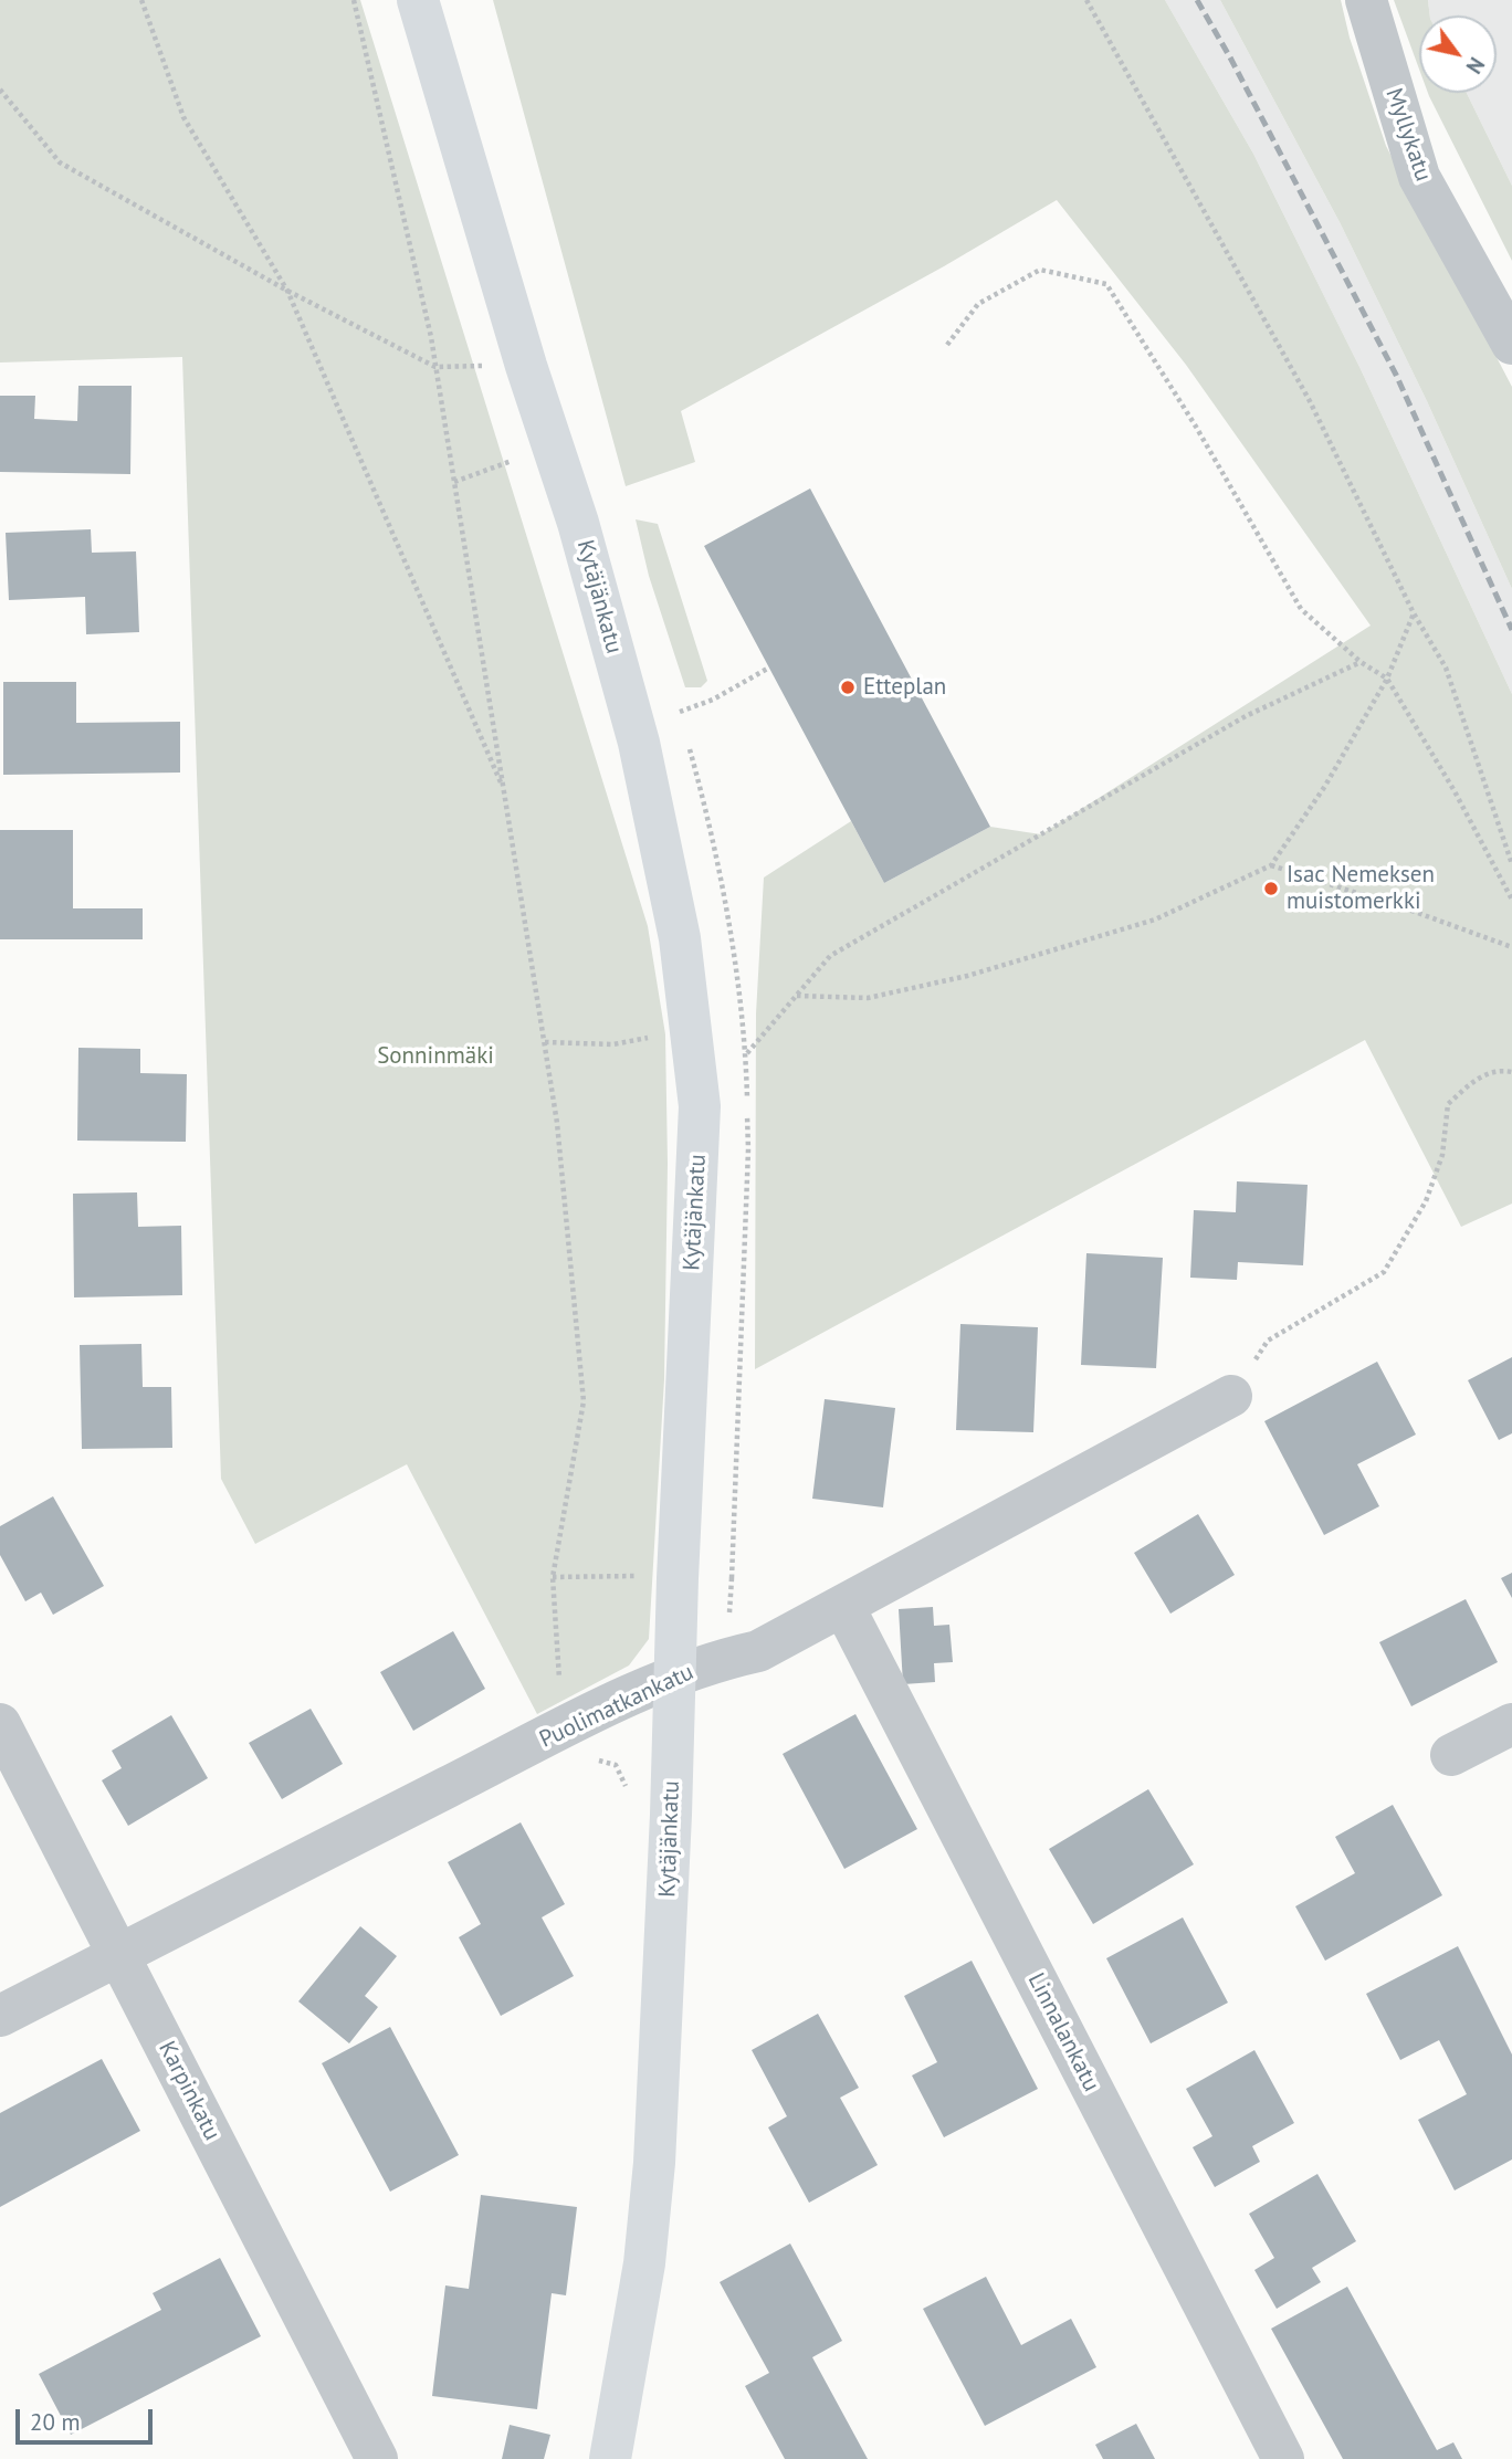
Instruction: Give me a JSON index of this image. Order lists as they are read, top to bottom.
{
  "streets": {
    "street": [
      "Myllykatu",
      "Kytäjänkatu",
      "Puolimatkankatu",
      "Linnalankatu",
      "Karpinkatu"
    ]
  },
  "crossings": [
    ["Kytäjänkatu", "Puolimatkankatu"],
    ["Puolimatkankatu", "Linnalankatu"],
    ["Puolimatkankatu", "Karpinkatu"]
  ],
  "parks": ["Sonninmäki"],
  "places": ["Etteplan", "Isac Nemeksen muistomerkki"],
  "scale_bar": "20 m",
  "north": "bottom right"
}
